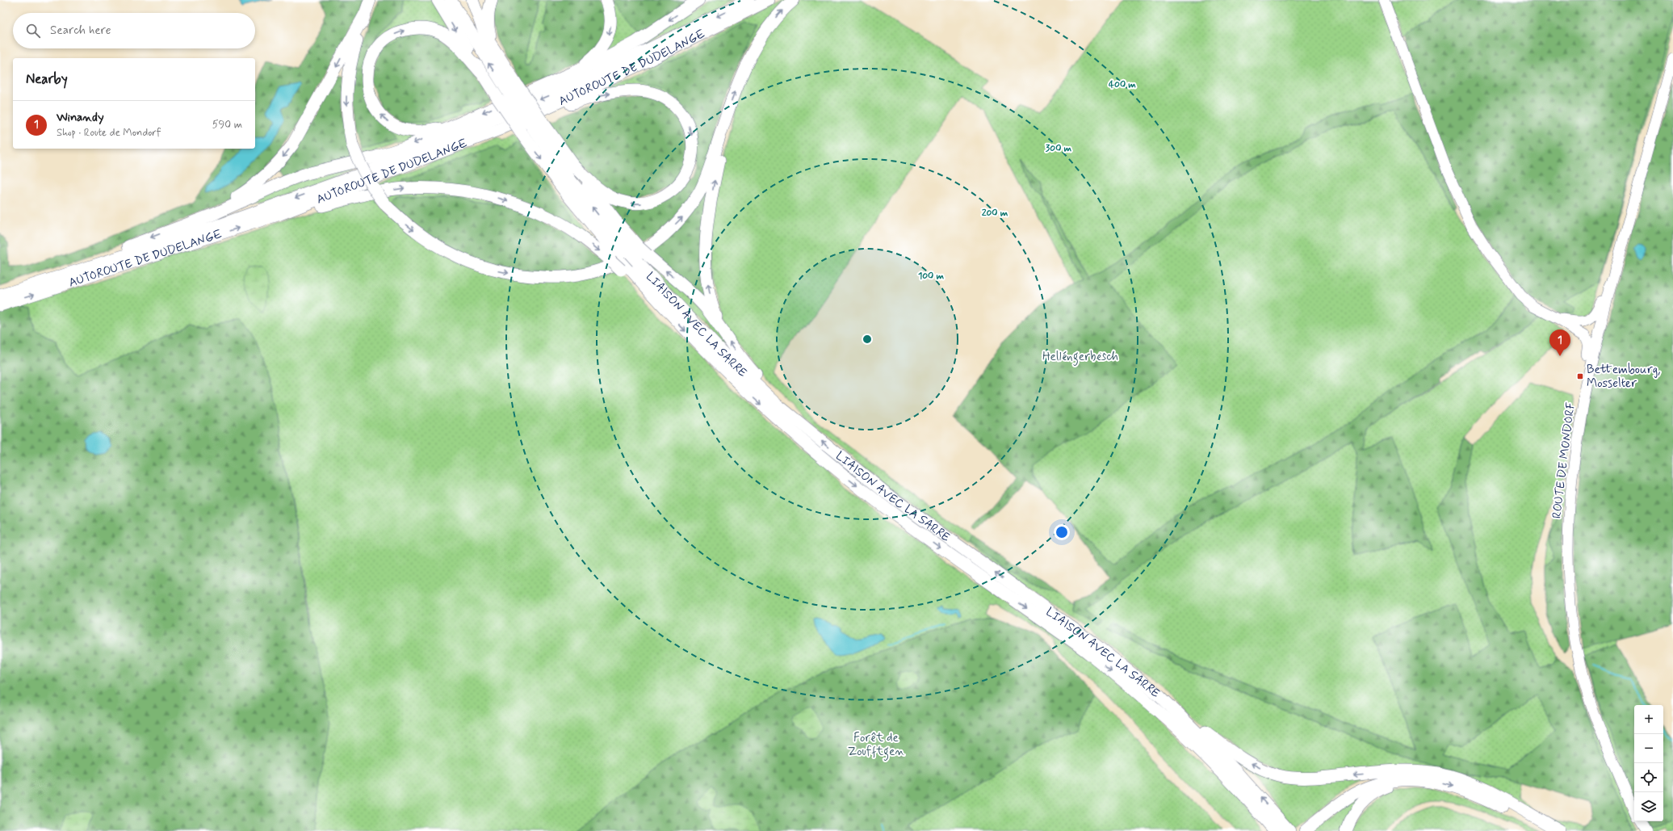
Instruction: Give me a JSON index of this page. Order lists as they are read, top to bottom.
{
  "streets": {
    "highway": ["AUTOROUTE DE DUDELANGE", "LIAISON AVEC LA SARRE"],
    "main road": ["ROUTE DE MONDORF"]
  },
  "parks": ["Helléngerbësch", "Forêt de Zoufftgen"],
  "places": {
    "transit": ["Bettembourg, Mosselter"]
  },
  "page": {
    "search": "Search here",
    "heading": "Nearby",
    "list": [
      {
        "mark": "1",
        "name": "Winandy",
        "note": "Shop · Route de Mondorf",
        "value": "590 m"
      }
    ],
    "pins": "1",
    "map_buttons": ["+", "−"]
  },
  "rings": [
    "400 m",
    "300 m",
    "200 m",
    "100 m"
  ]
}
